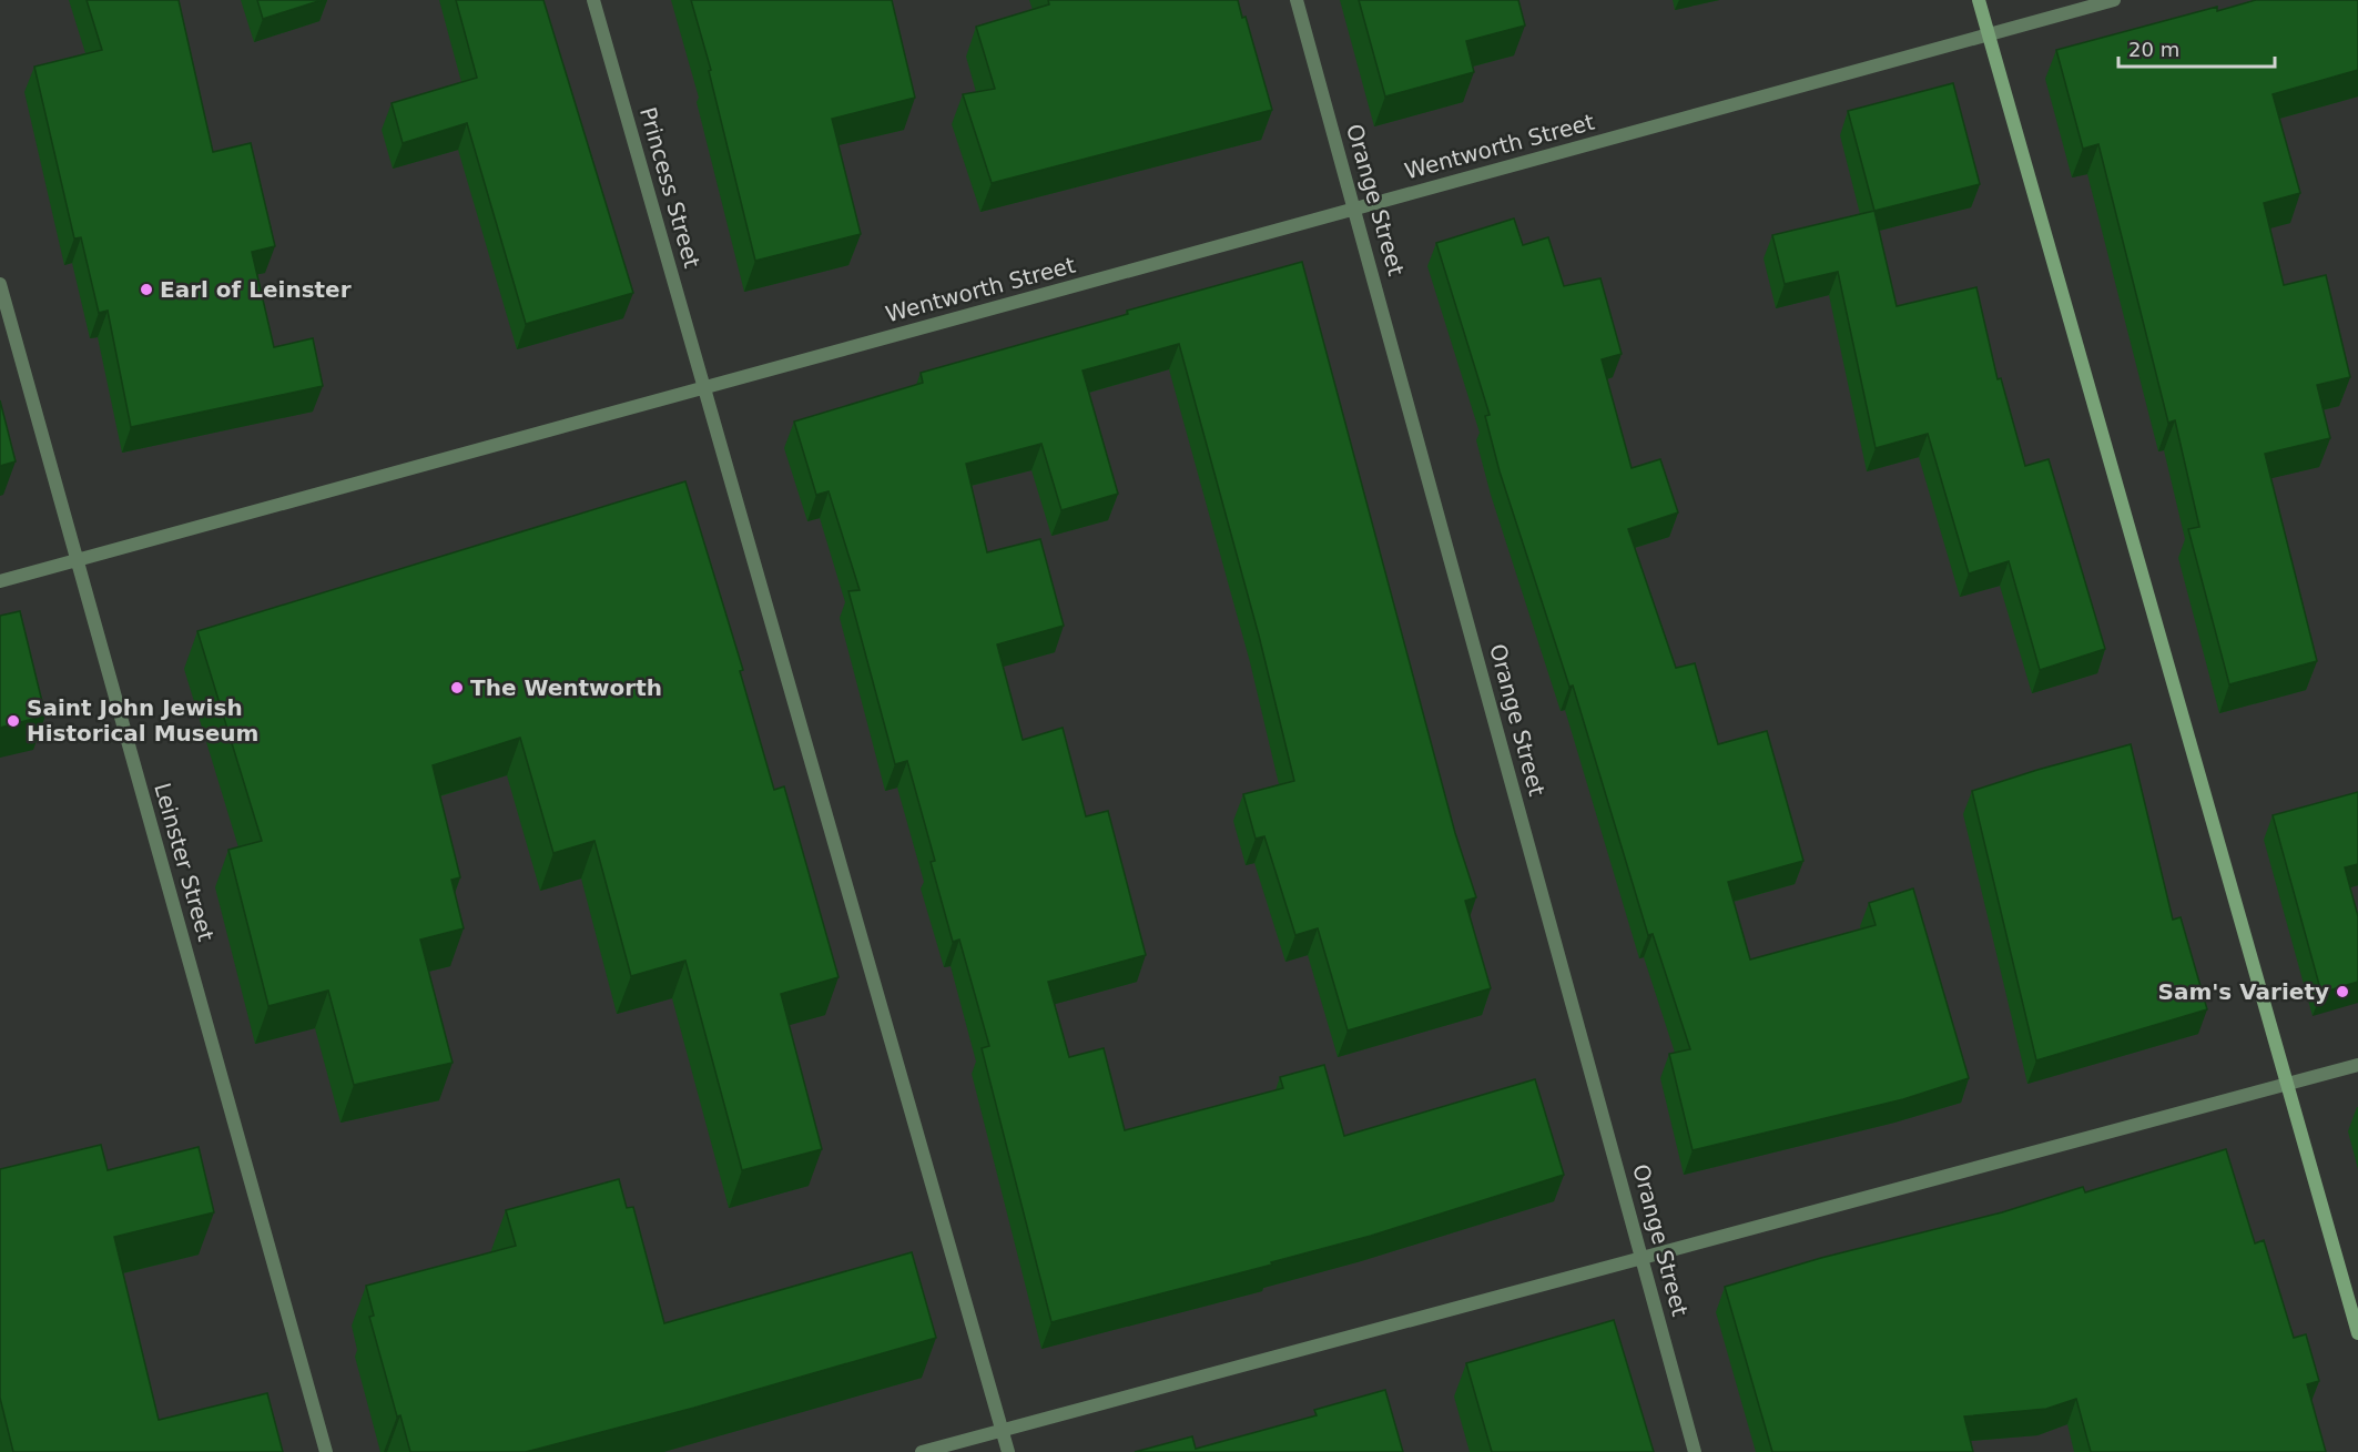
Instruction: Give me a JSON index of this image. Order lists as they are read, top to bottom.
{
  "streets": {
    "street": [
      "Wentworth Street",
      "Princess Street",
      "Orange Street",
      "Leinster Street"
    ]
  },
  "crossings": [
    ["Wentworth Street", "Princess Street"],
    ["Wentworth Street", "Orange Street"],
    ["Wentworth Street", "Leinster Street"]
  ],
  "places": [
    "Earl of Leinster",
    "The Wentworth",
    "Saint John Jewish Historical Museum",
    "Sam's Variety"
  ],
  "scale_bar": "20 m"
}
